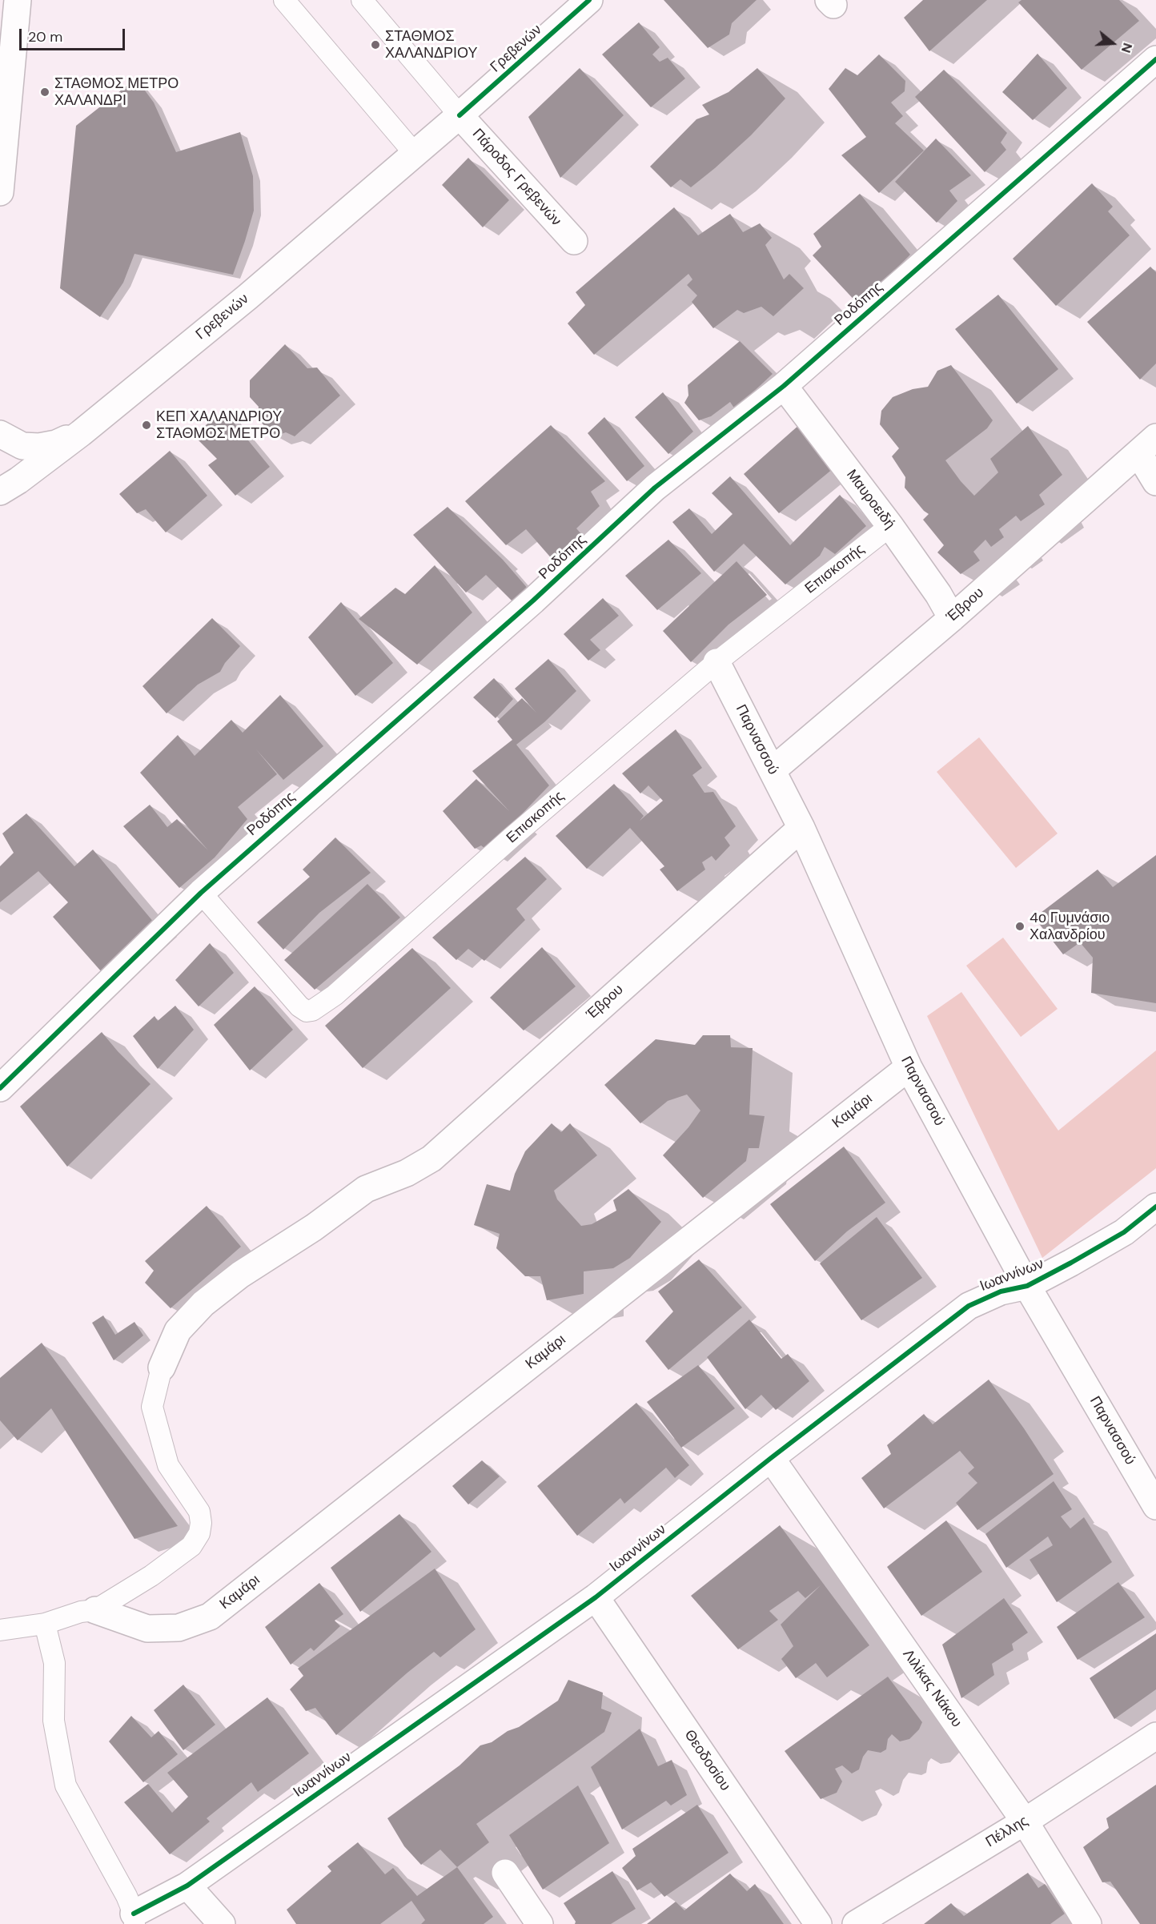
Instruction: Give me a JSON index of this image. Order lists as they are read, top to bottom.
{
  "streets": {
    "street": [
      "Γρεβενών",
      "Πάροδος Γρεβενών",
      "Ροδόπης",
      "Μαυροειδή",
      "Έβρου",
      "Παρνασσού",
      "Καμάρι",
      "Ιωαννίνων",
      "Λιλίκας Νάκου",
      "Θεοδοσίου",
      "Πέλλης"
    ],
    "lane": ["Επισκοπής"]
  },
  "crossings": [
    ["Γρεβενών", "Πάροδος Γρεβενών"],
    ["Ροδόπης", "Μαυροειδή"],
    ["Ροδόπης", "Επισκοπής"],
    ["Μαυροειδή", "Επισκοπής"],
    ["Μαυροειδή", "Έβρου"],
    ["Επισκοπής", "Παρνασσού"],
    ["Έβρου", "Παρνασσού"],
    ["Παρνασσού", "Καμάρι"],
    ["Παρνασσού", "Ιωαννίνων"],
    ["Ιωαννίνων", "Λιλίκας Νάκου"],
    ["Ιωαννίνων", "Θεοδοσίου"],
    ["Λιλίκας Νάκου", "Πέλλης"]
  ],
  "places": [
    "ΣΤΑΘΜΟΣ ΧΑΛΑΝΔΡΙΟΥ",
    "ΣΤΑΘΜΟΣ ΜΕΤΡΟ ΧΑΛΑΝΔΡΙ",
    "ΚΕΠ ΧΑΛΑΝΔΡΙΟΥ ΣΤΑΘΜΟΣ ΜΕΤΡΟ",
    "4ο Γυμνάσιο Χαλανδρίου"
  ],
  "scale_bar": "20 m",
  "north": "right"
}
